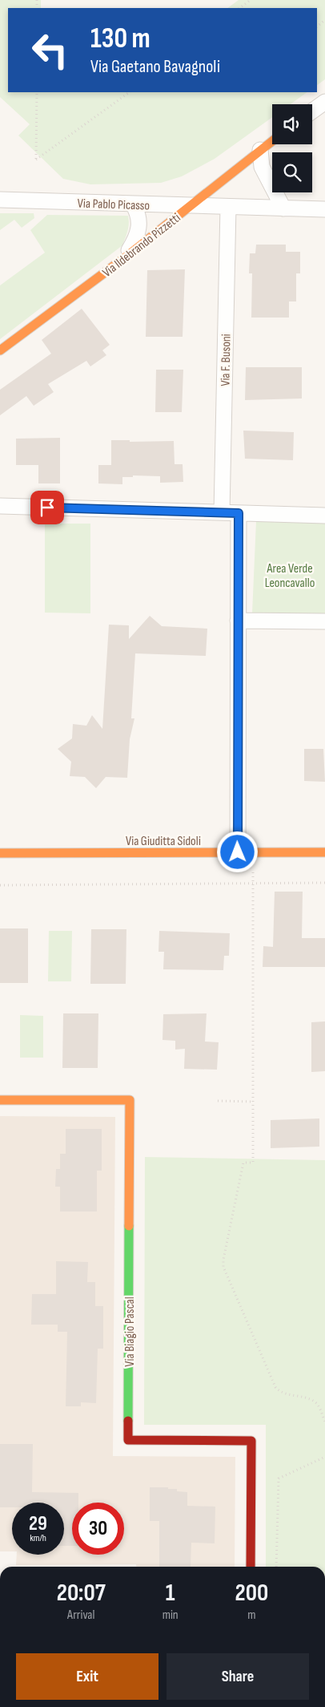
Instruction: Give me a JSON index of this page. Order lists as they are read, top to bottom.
{
  "streets": {
    "street": [
      "Via Pablo Picasso",
      "Via Ildebrando Pizzetti",
      "Via F. Busoni",
      "Via Giuditta Sidoli",
      "Via Biagio Pascal"
    ]
  },
  "crossings": [
    ["Via Pablo Picasso", "Via Ildebrando Pizzetti"],
    ["Via Pablo Picasso", "Via F. Busoni"]
  ],
  "parks": ["Area Verde Leoncavallo"],
  "page": {
    "turn": ["130 m", "Via Gaetano Bavagnoli"],
    "speed": "29 km/h",
    "limit": "30",
    "eta": [
      "20:07",
      "Arrival",
      "1",
      "min",
      "200",
      "m"
    ],
    "buttons": ["Exit", "Share"]
  }
}
